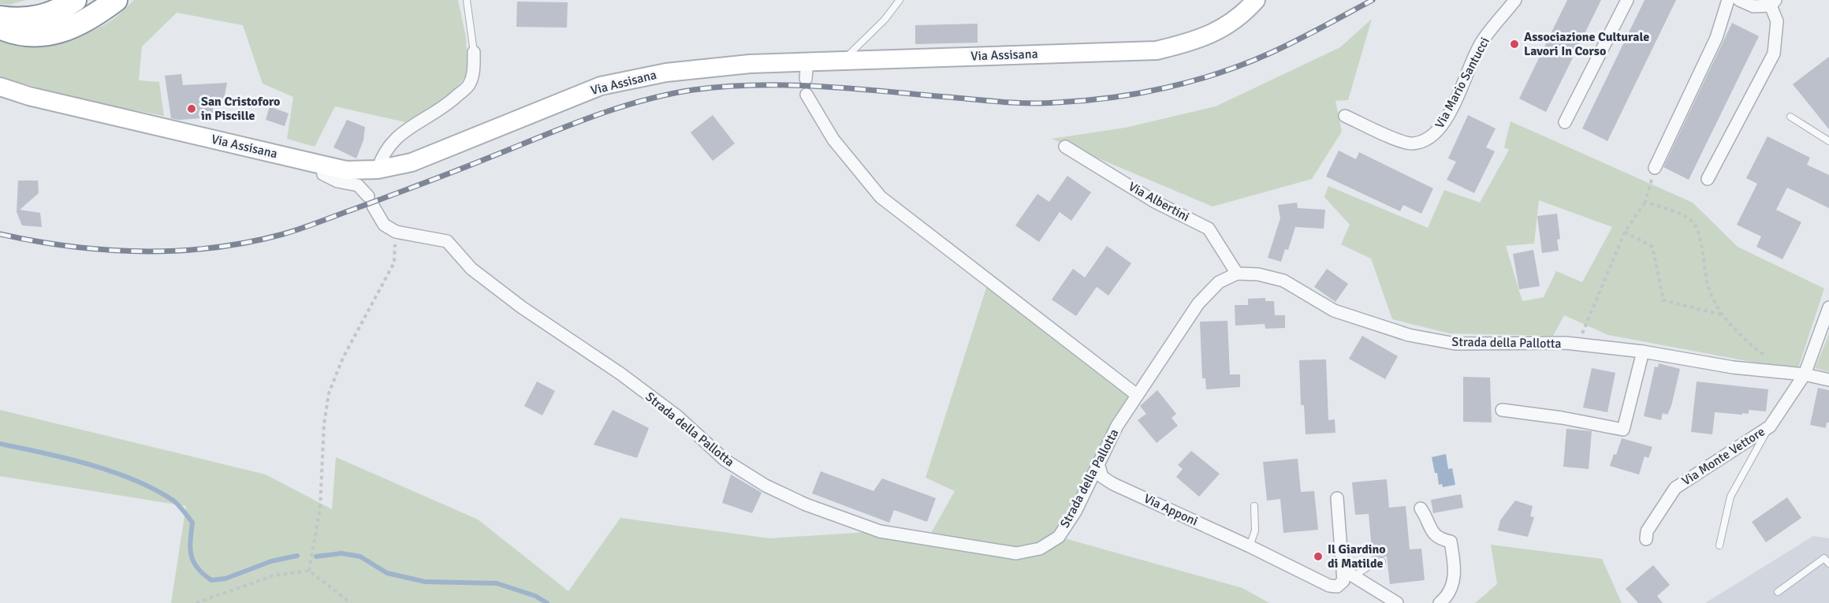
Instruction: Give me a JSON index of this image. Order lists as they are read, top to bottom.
{
  "streets": {
    "main road": ["Via Assisana"],
    "street": [
      "Via Mario Santucci",
      "Via Albertini",
      "Strada della Pallotta",
      "Via Monte Vettore",
      "Via Apponi"
    ]
  },
  "crossings": [
    ["Via Albertini", "Strada della Pallotta"],
    ["Strada della Pallotta", "Via Monte Vettore"],
    ["Strada della Pallotta", "Via Apponi"]
  ],
  "places": ["Associazione Culturale Lavori In Corso", "San Cristoforo in Piscille", "Il Giardino di Matilde"]
}
